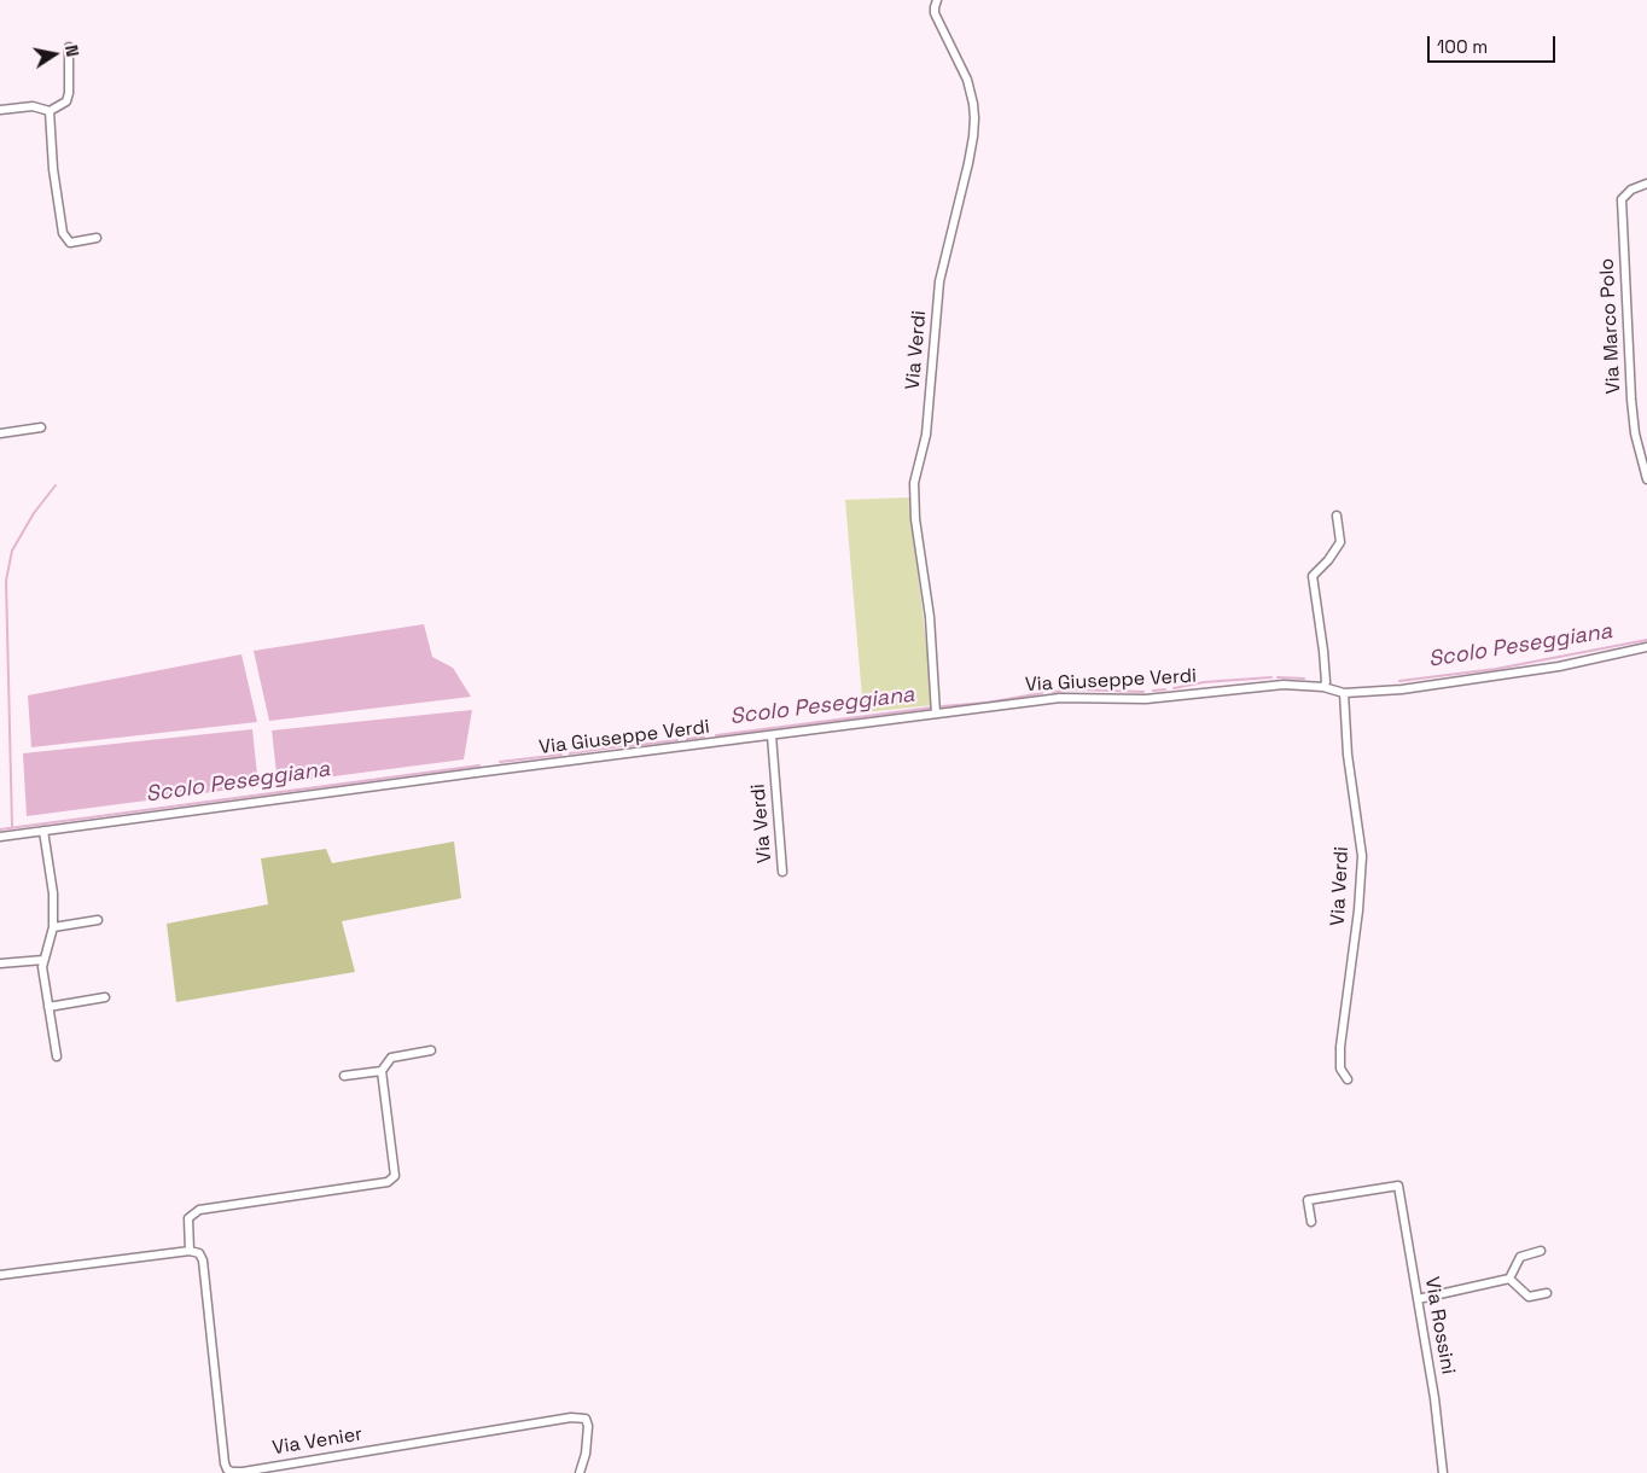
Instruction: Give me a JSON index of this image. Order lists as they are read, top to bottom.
{
  "streets": {
    "street": [
      "Via Marco Polo",
      "Via Verdi",
      "Via Giuseppe Verdi",
      "Via Rossini",
      "Via Venier"
    ]
  },
  "crossings": [
    ["Via Verdi", "Via Giuseppe Verdi"]
  ],
  "water": ["Scolo Peseggiana"],
  "scale_bar": "100 m",
  "north": "right"
}
